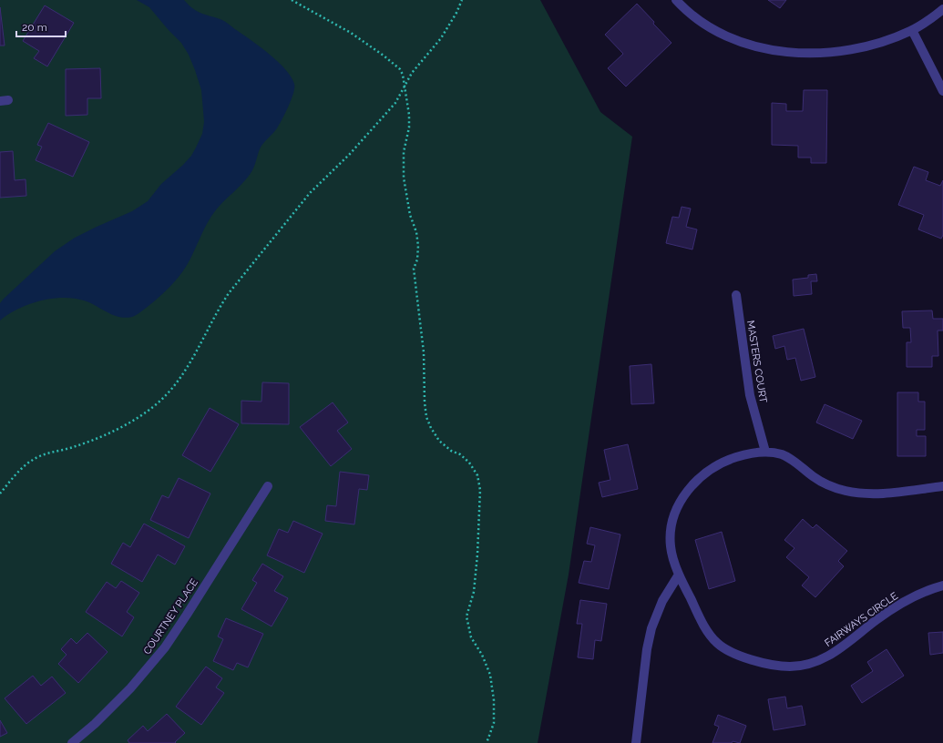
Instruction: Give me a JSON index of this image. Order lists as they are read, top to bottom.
{
  "streets": {
    "street": ["MASTERS COURT", "COURTNEY PLACE", "FAIRWAYS CIRCLE"]
  },
  "crossings": [
    ["MASTERS COURT", "FAIRWAYS CIRCLE"]
  ],
  "scale_bar": "20 m"
}
